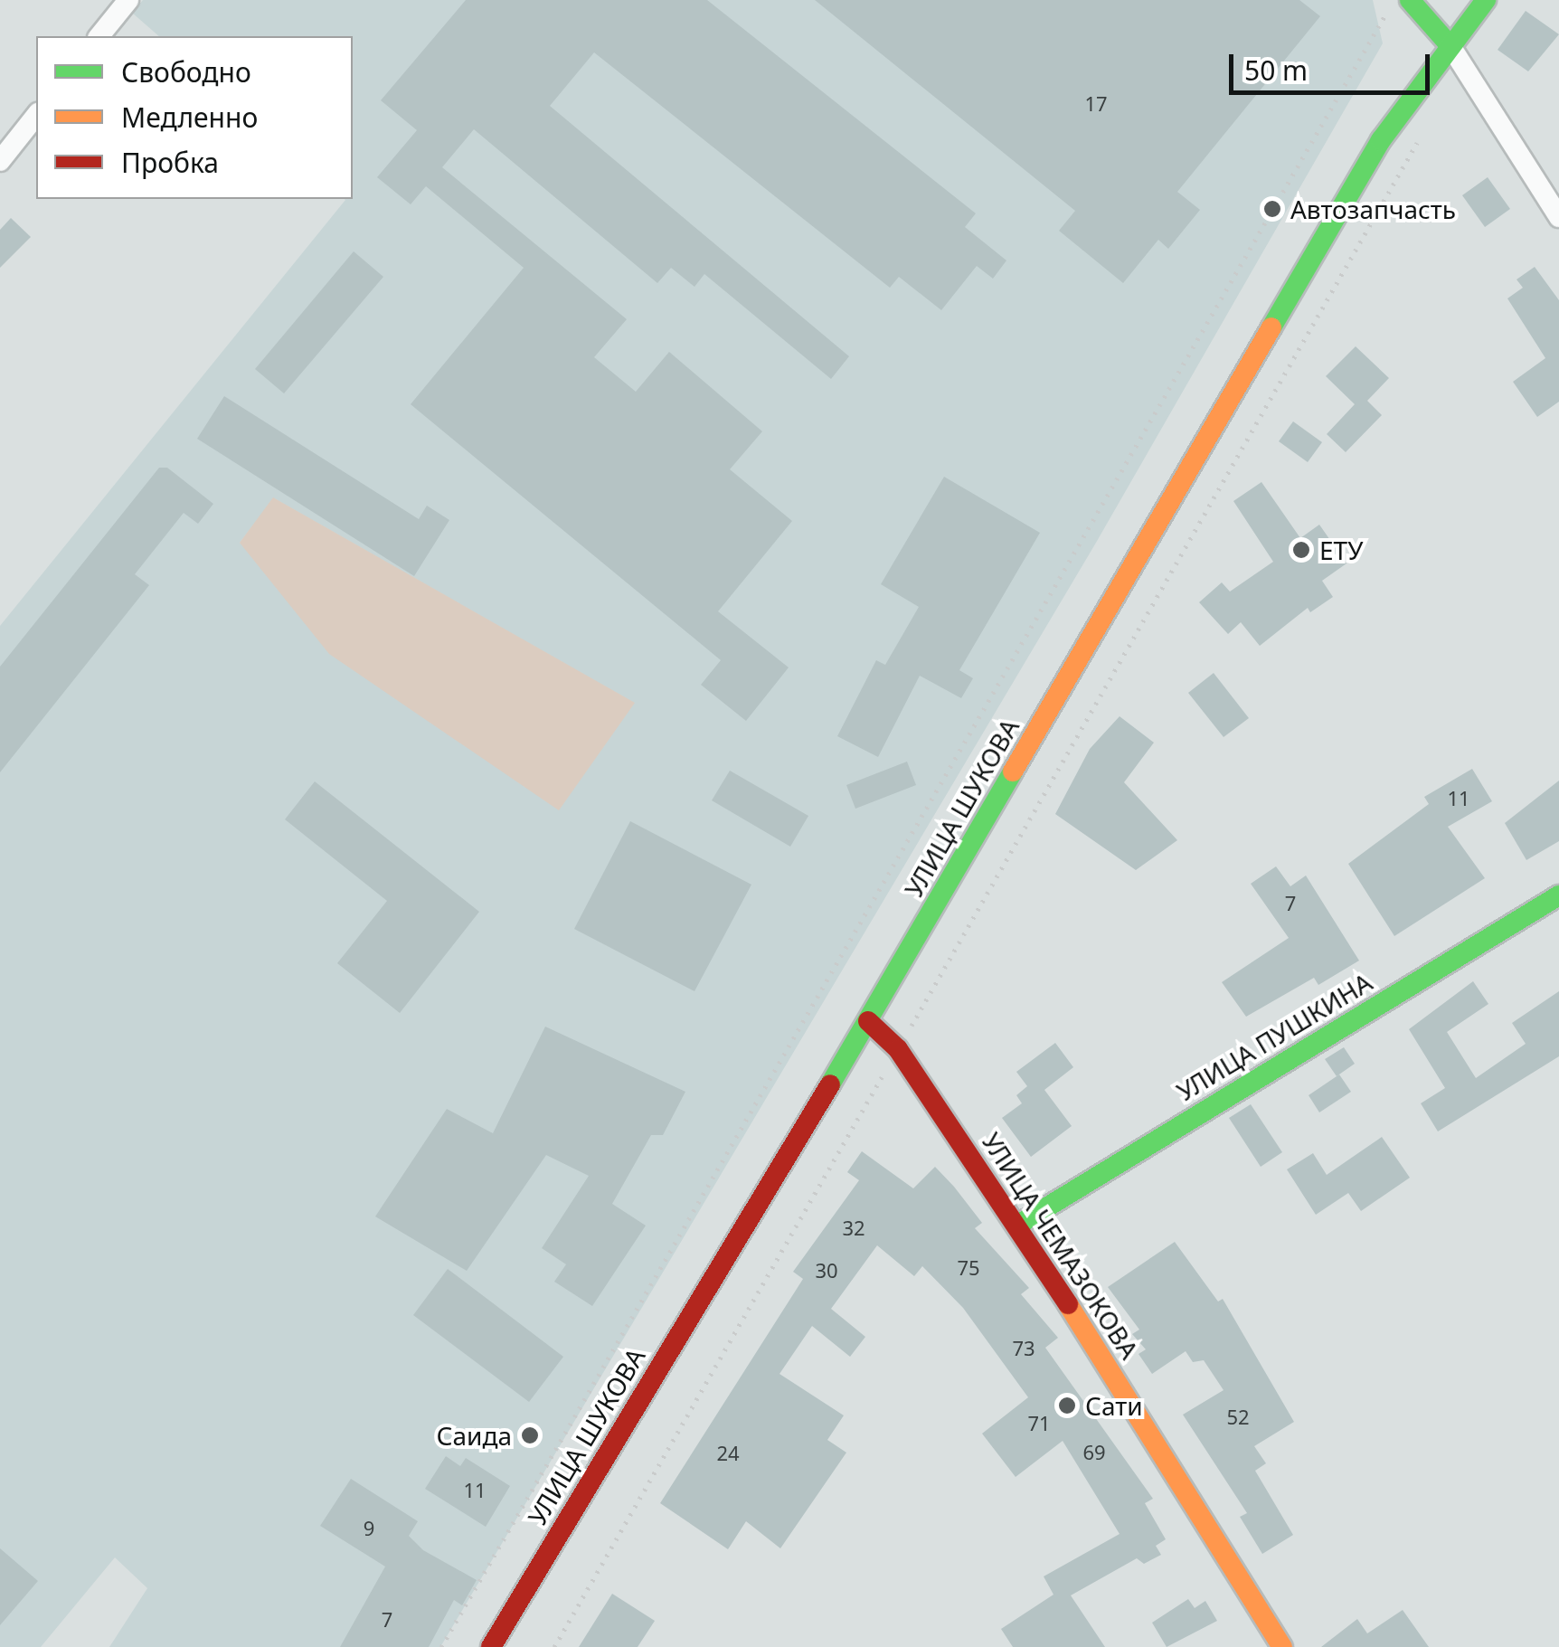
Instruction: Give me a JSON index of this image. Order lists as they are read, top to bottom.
{
  "streets": {
    "main road": ["УЛИЦА ШУКОВА", "УЛИЦА ПУШКИНА", "УЛИЦА ЧЕМАЗОКОВА"]
  },
  "crossings": [
    ["УЛИЦА ШУКОВА", "УЛИЦА ЧЕМАЗОКОВА"],
    ["УЛИЦА ПУШКИНА", "УЛИЦА ЧЕМАЗОКОВА"]
  ],
  "places": [
    "Автозапчасть",
    "ЕТУ",
    "Сати",
    "Саида"
  ],
  "house_numbers": [
    "17",
    "11",
    "7",
    "32",
    "75",
    "30",
    "73",
    "52",
    "71",
    "69",
    "24",
    "11",
    "9",
    "7"
  ],
  "legend": ["Свободно", "Медленно", "Пробка"],
  "scale_bar": "50 m"
}
